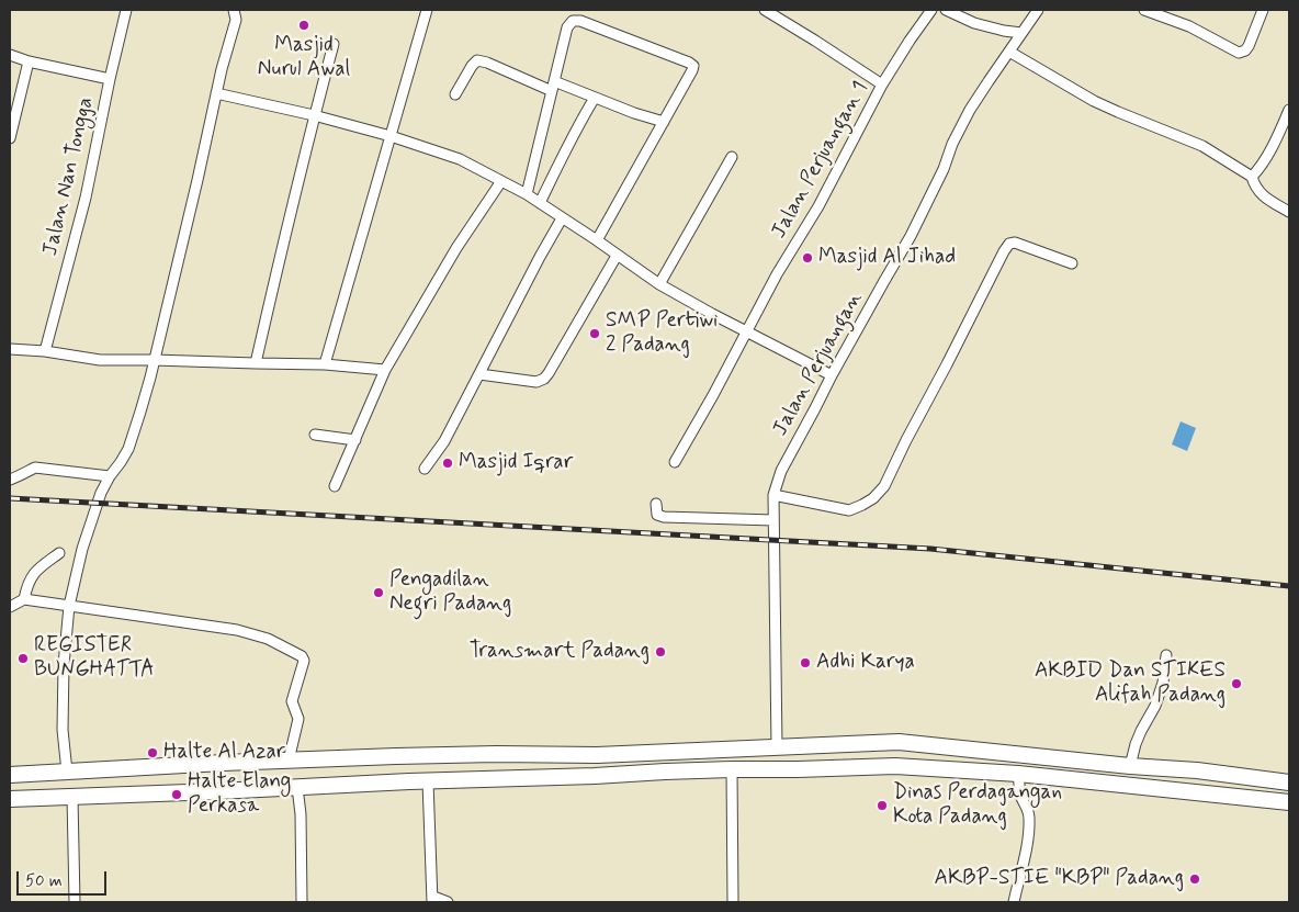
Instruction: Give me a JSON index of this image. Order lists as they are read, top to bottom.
{
  "streets": {
    "street": ["Jalan Perjuangan 1", "Jalan Nan Tongga", "Jalan Perjuangan"]
  },
  "places": [
    "Masjid Nurul Awal",
    "Masjid Al Jihad",
    "SMP Pertiwi 2 Padang",
    "Masjid Iqrar",
    "Pengadilan Negri Padang",
    "Transmart Padang",
    "REGISTER BUNGHATTA",
    "Adhi Karya",
    "AKBID Dan STIKES Alifah Padang",
    "Halte Al Azar",
    "Halte Elang Perkasa",
    "Dinas Perdagangan Kota Padang",
    "AKBP-STIE \"KBP\" Padang"
  ],
  "scale_bar": "50 m"
}
